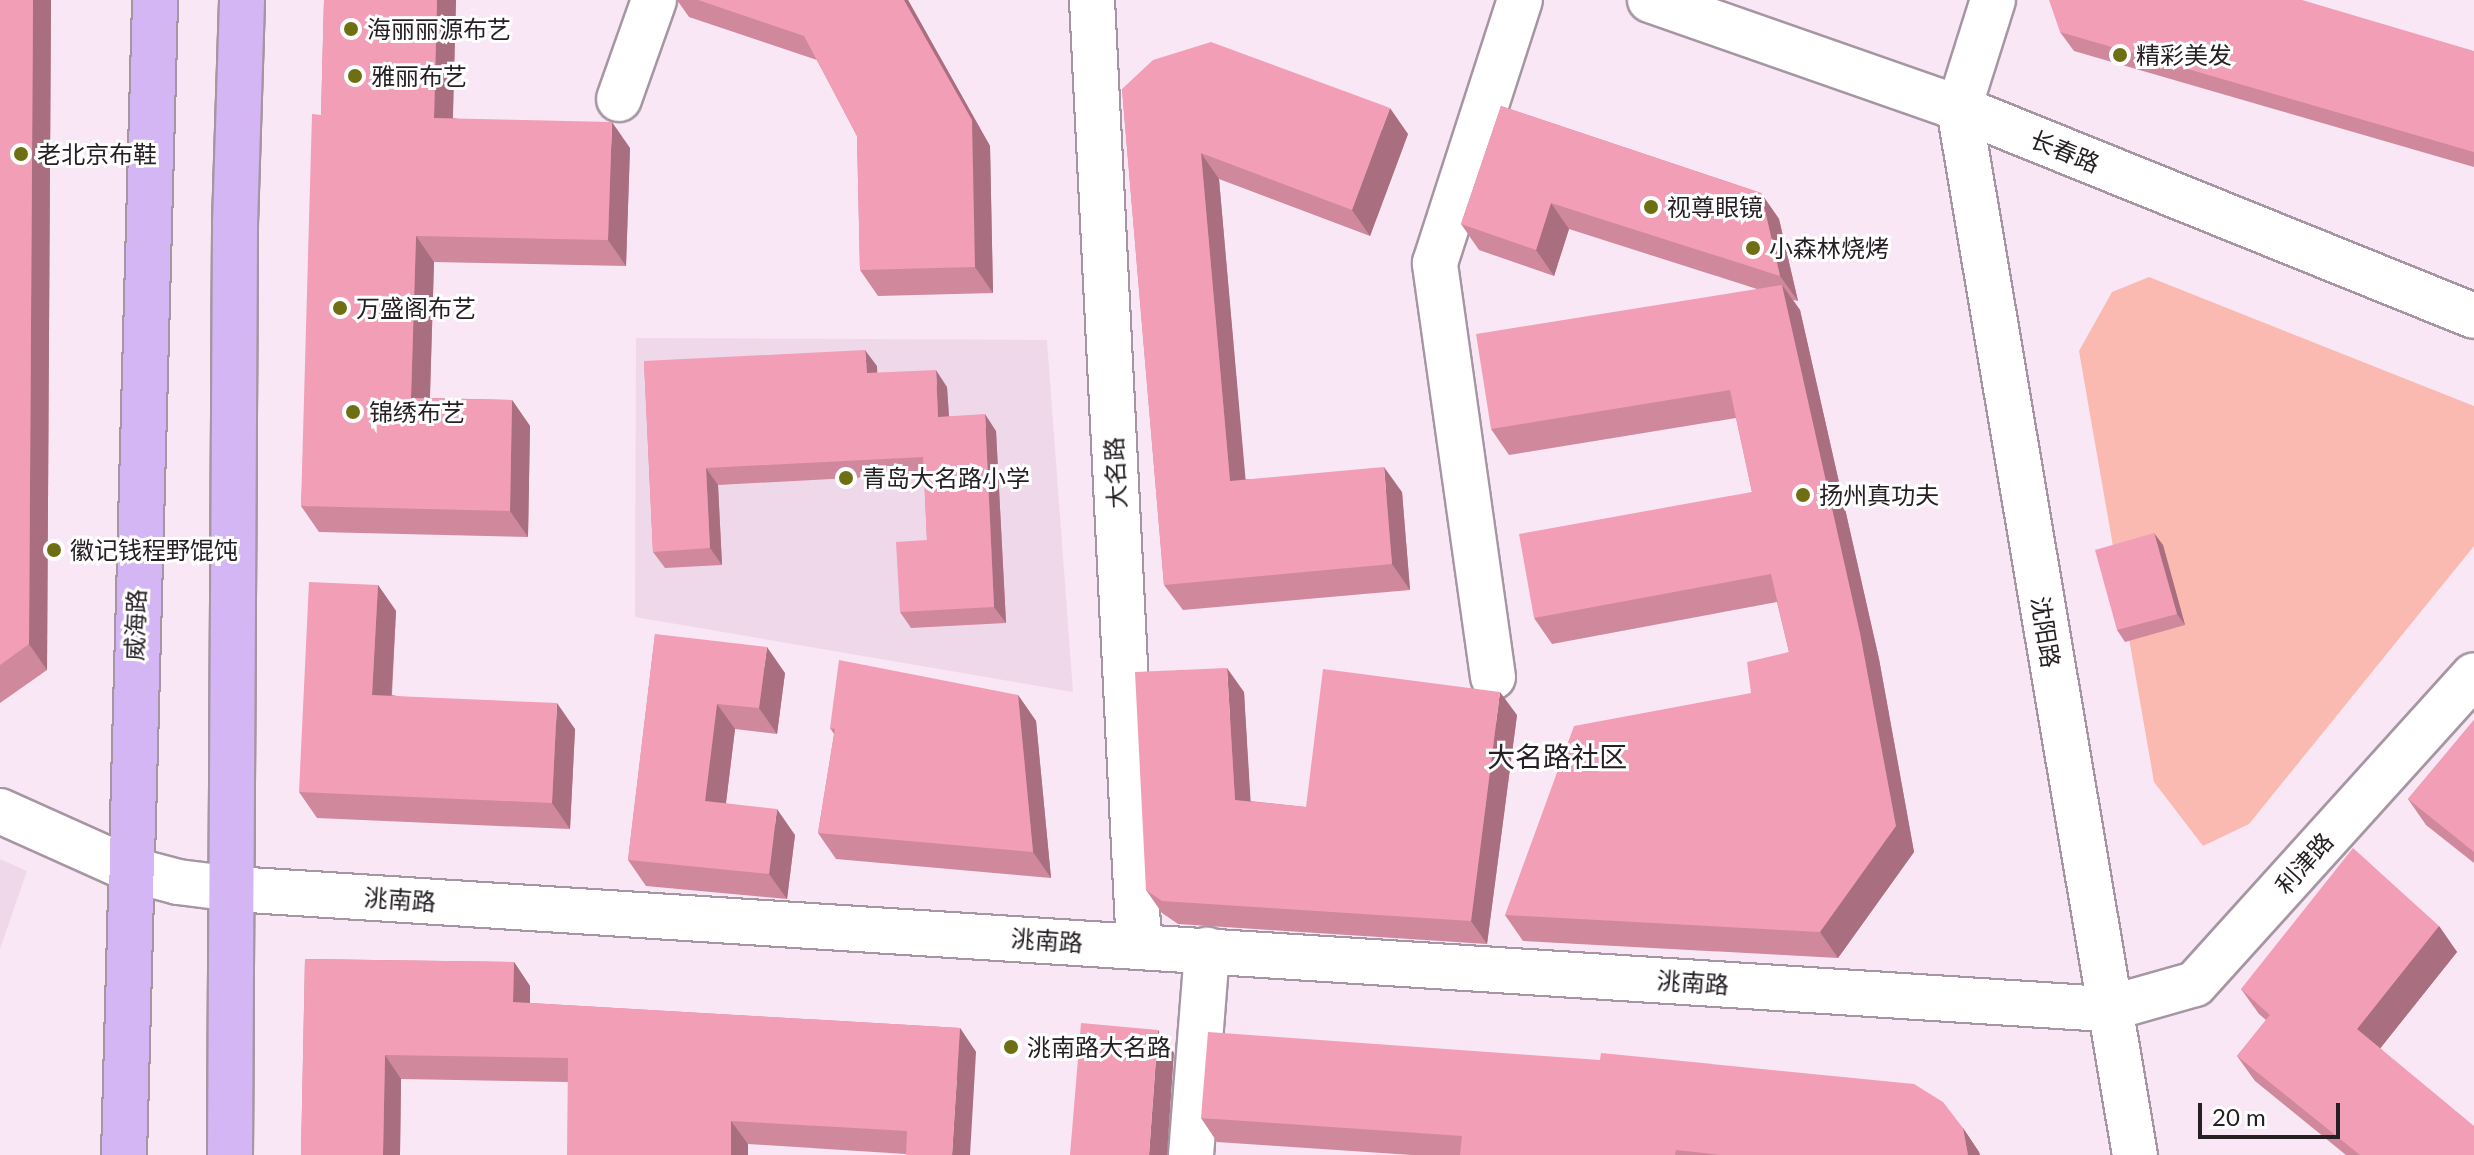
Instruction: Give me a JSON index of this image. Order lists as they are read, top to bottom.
{
  "streets": {
    "main road": ["威海路"],
    "street": [
      "长春路",
      "大名路",
      "沈阳路",
      "利津路",
      "洮南路"
    ]
  },
  "crossings": [
    ["长春路", "沈阳路"],
    ["大名路", "洮南路"],
    ["威海路", "洮南路"],
    ["沈阳路", "利津路"],
    ["沈阳路", "洮南路"],
    ["利津路", "洮南路"]
  ],
  "districts": ["大名路社区"],
  "places": [
    "海丽丽源布艺",
    "精彩美发",
    "雅丽布艺",
    "老北京布鞋",
    "视尊眼镜",
    "小森林烧烤",
    "万盛阁布艺",
    "锦绣布艺",
    "青岛大名路小学",
    "扬州真功夫",
    "徽记钱程野馄饨",
    "洮南路大名路"
  ],
  "scale_bar": "20 m"
}
